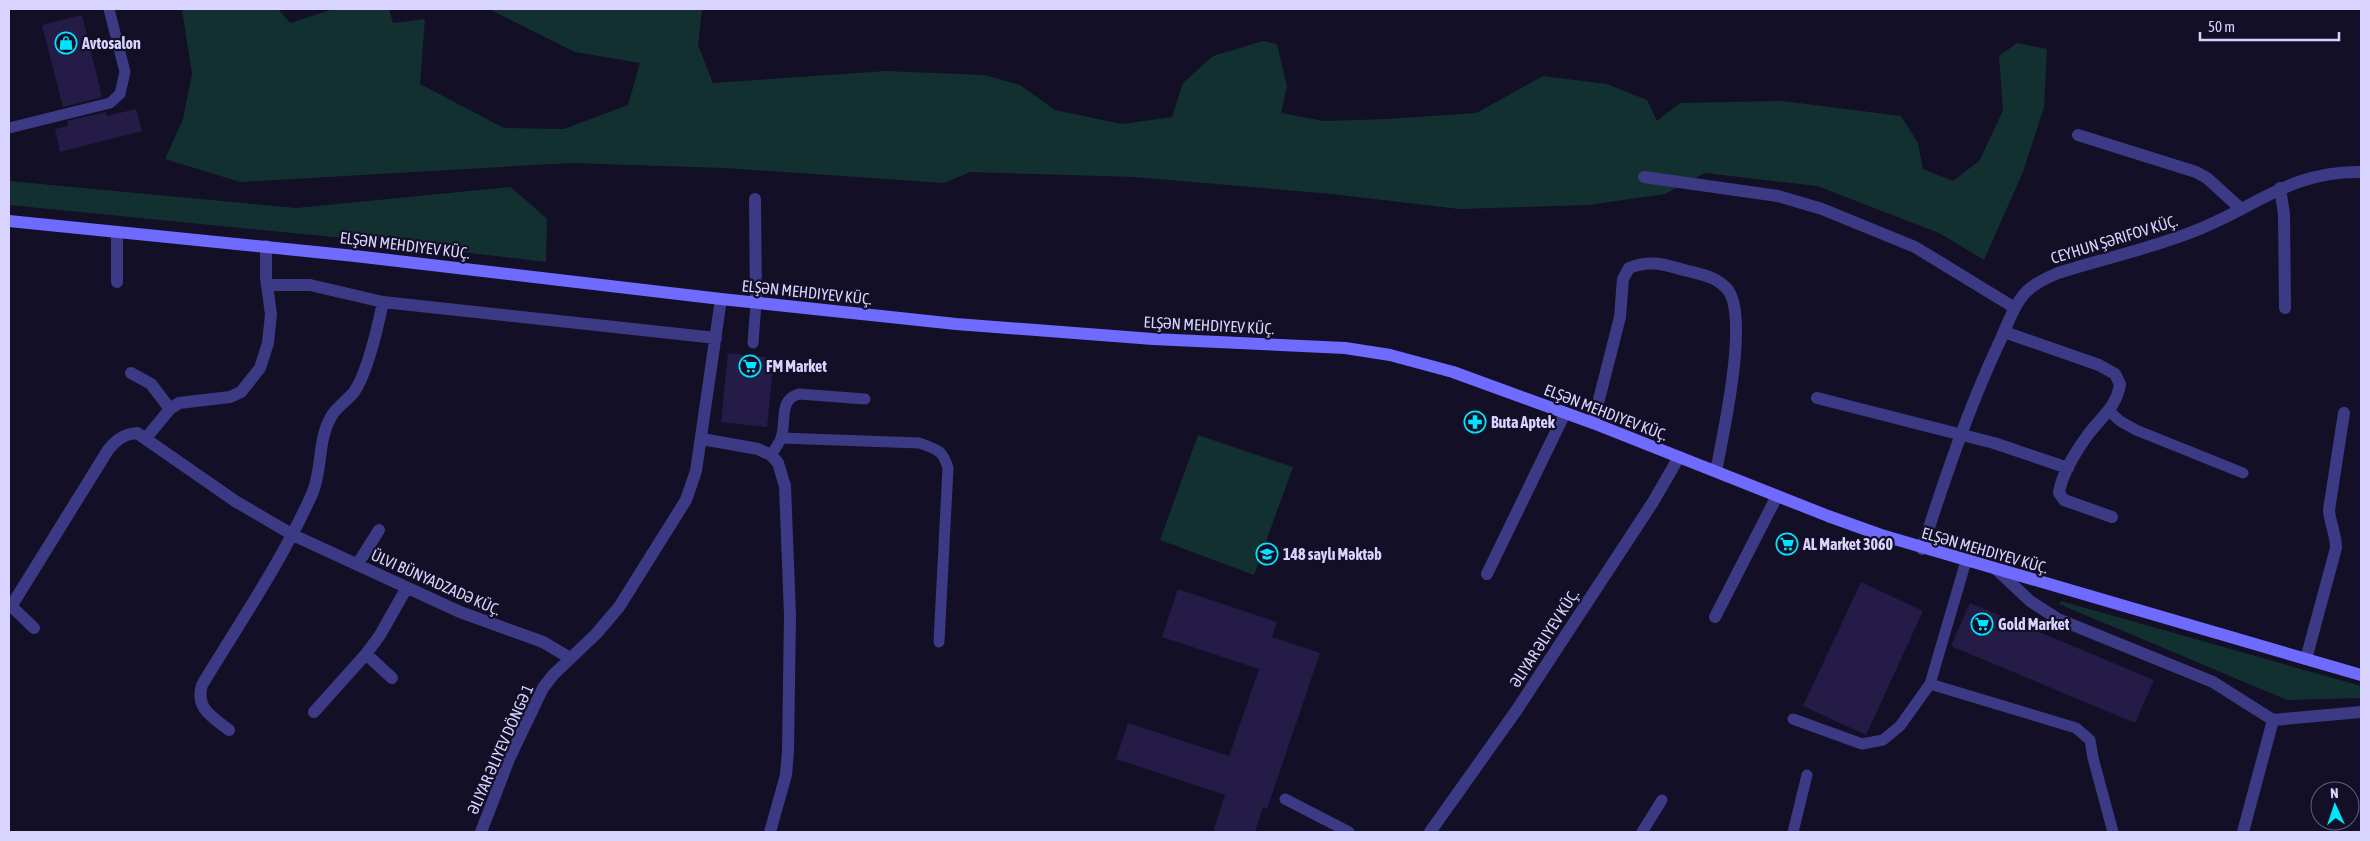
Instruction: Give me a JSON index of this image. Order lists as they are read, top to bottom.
{
  "streets": {
    "main road": ["ELŞƏN MEHDIYEV KÜÇ."],
    "street": [
      "CEYHUN ŞƏRIFOV KÜÇ.",
      "ÜLVI BÜNYADZADƏ KÜÇ.",
      "ƏLIYAR ƏLIYEV KÜÇ.",
      "ƏLIYAR ƏLIYEV DÖNGƏ 1"
    ]
  },
  "crossings": [
    ["CEYHUN ŞƏRIFOV KÜÇ.", "ELŞƏN MEHDIYEV KÜÇ."],
    ["ELŞƏN MEHDIYEV KÜÇ.", "ƏLIYAR ƏLIYEV KÜÇ."],
    ["ÜLVI BÜNYADZADƏ KÜÇ.", "ƏLIYAR ƏLIYEV DÖNGƏ 1"]
  ],
  "places": {
    "shop": ["Avtosalon"],
    "supermarket": ["FM Market", "AL Market 3060", "Gold Market"],
    "pharmacy": ["Buta Aptek"],
    "school or university": ["148 saylı Məktəb"]
  },
  "scale_bar": "50 m",
  "north": "top"
}
